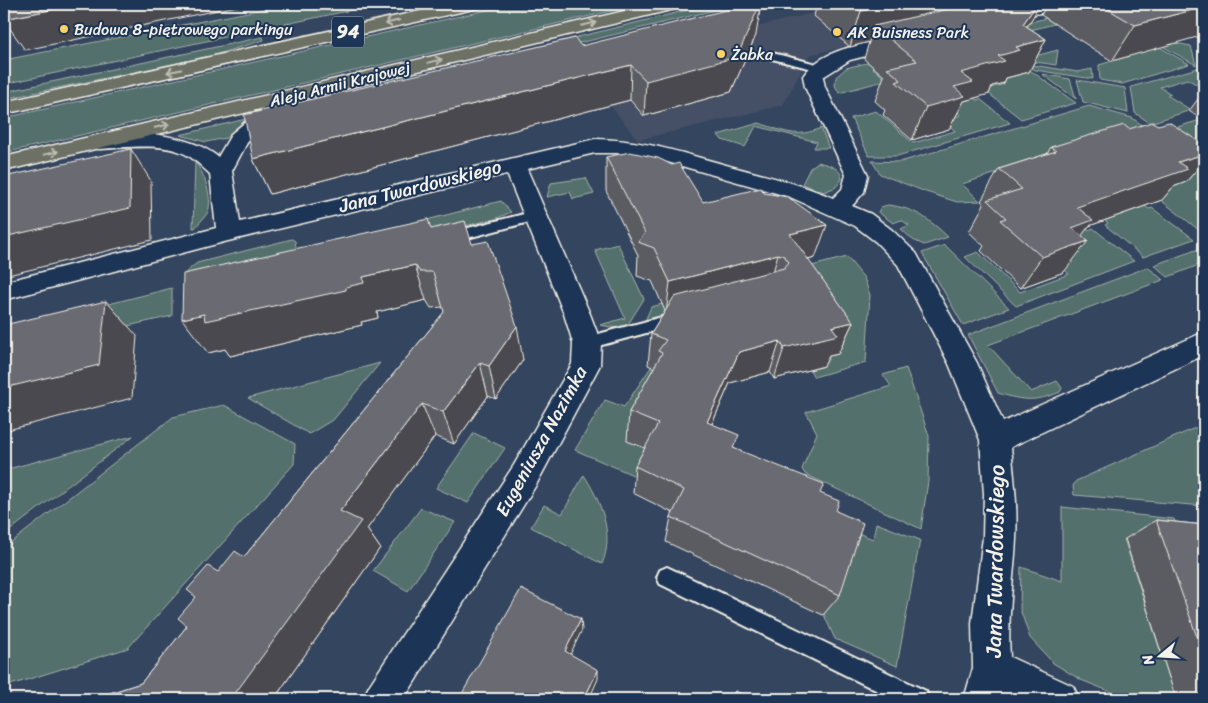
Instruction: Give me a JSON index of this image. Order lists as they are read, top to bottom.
{
  "streets": {
    "main road": ["94", "Aleja Armii Krajowej"],
    "street": ["Jana Twardowskiego", "Eugeniusza Nazimka"]
  },
  "crossings": [
    ["Jana Twardowskiego", "Eugeniusza Nazimka"]
  ],
  "places": ["Budowa 8-piętrowego parkingu", "AK Buisness Park", "Żabka"],
  "north": "left"
}
